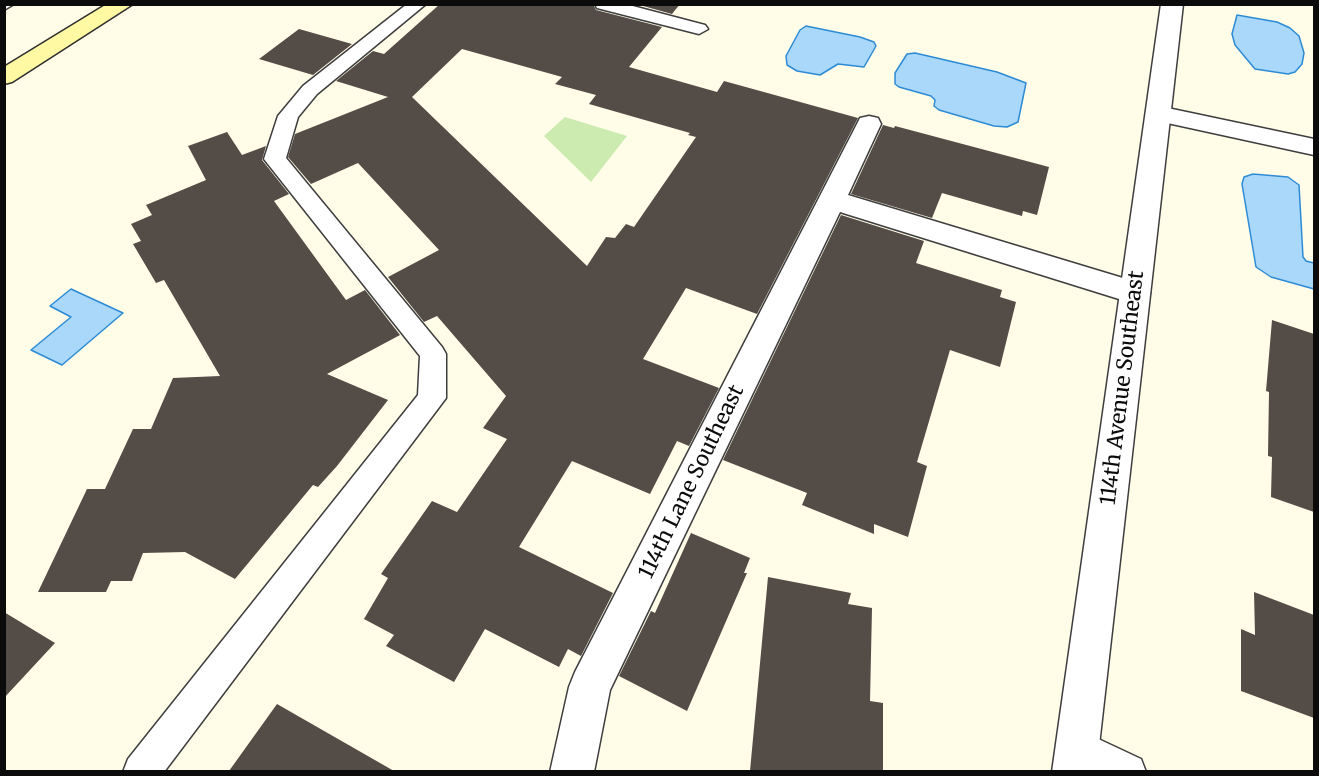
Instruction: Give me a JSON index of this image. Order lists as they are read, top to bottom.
{
  "streets": {
    "street": ["114th Avenue Southeast", "114th Lane Southeast"]
  }
}
